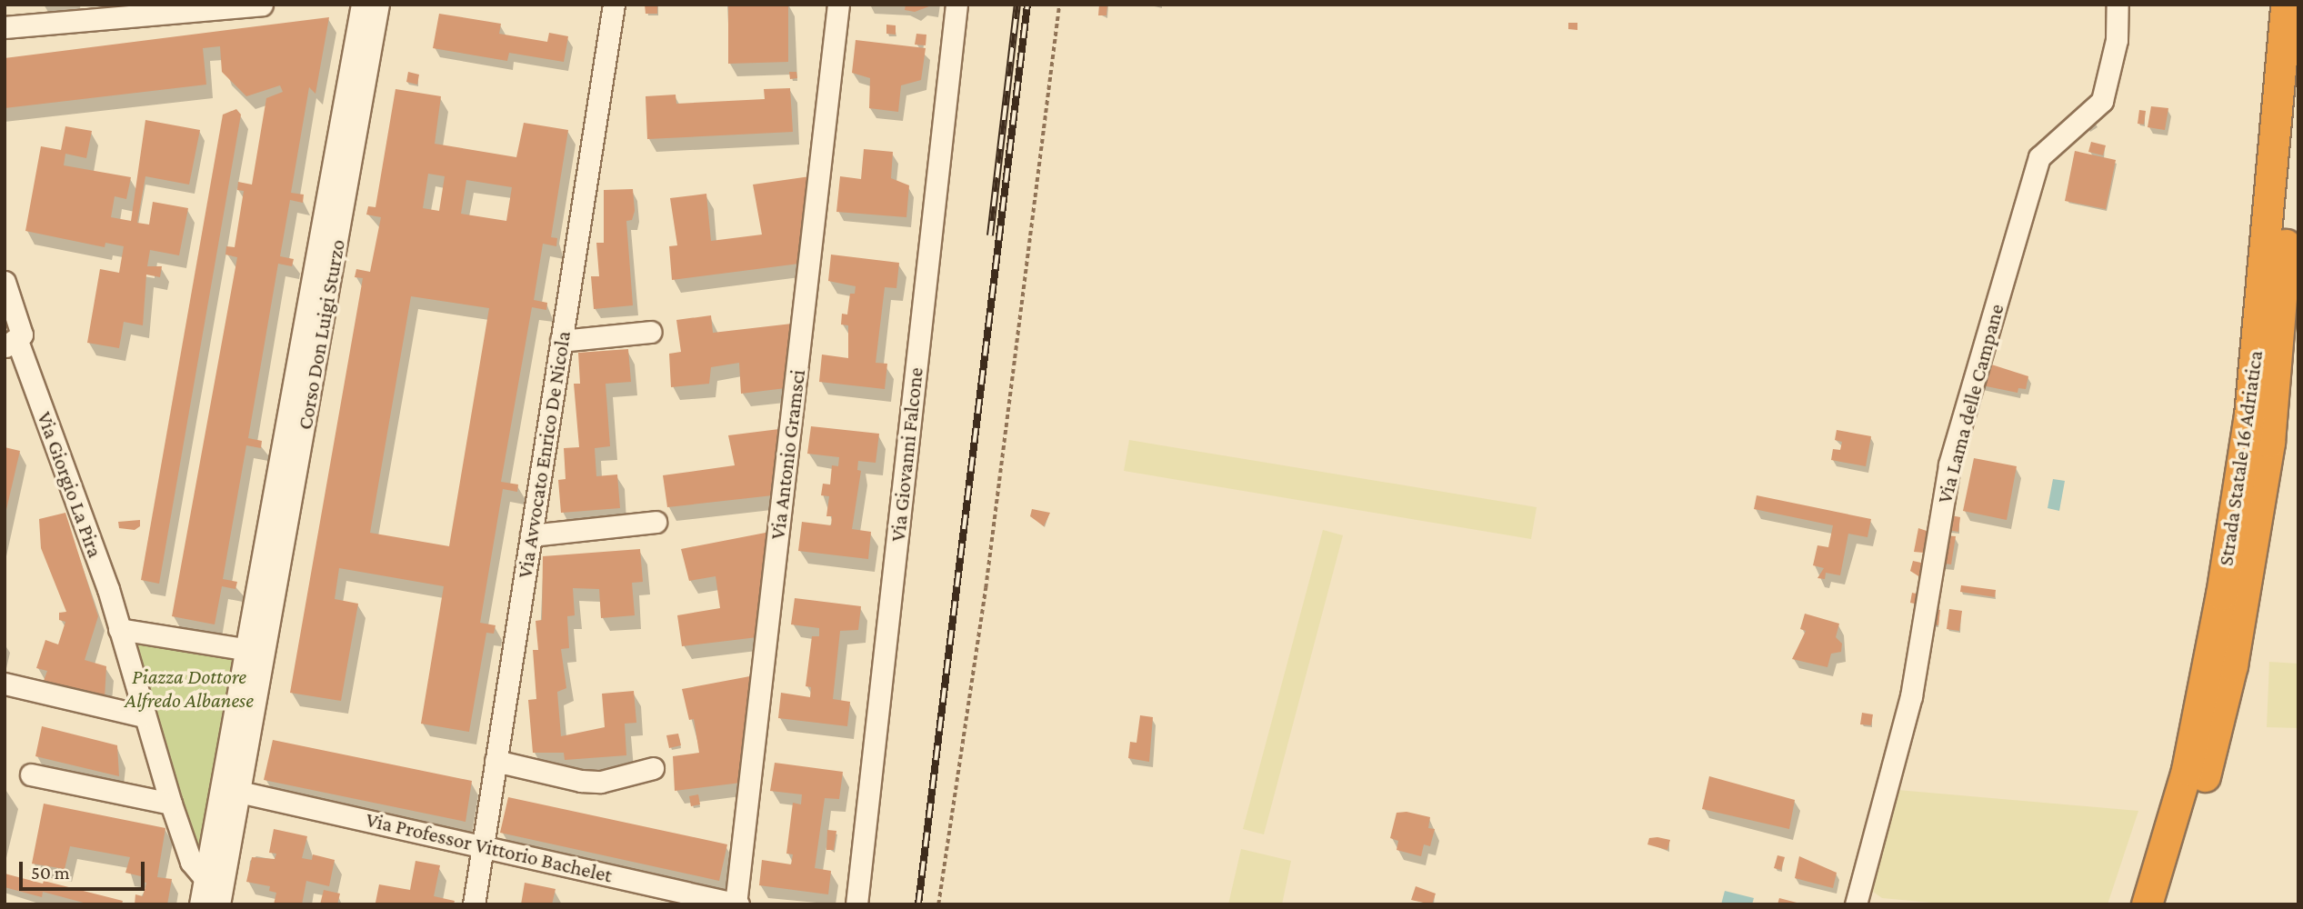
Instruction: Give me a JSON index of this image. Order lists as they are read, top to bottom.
{
  "streets": {
    "highway": ["Strada Statale 16 Adriatica"],
    "street": [
      "Corso Don Luigi Sturzo",
      "Via Lama delle Campane",
      "Via Avvocato Enrico De Nicola",
      "Via Antonio Gramsci",
      "Via Giovanni Falcone",
      "Via Giorgio La Pira",
      "Via Professor Vittorio Bachelet"
    ]
  },
  "crossings": [
    ["Via Avvocato Enrico De Nicola", "Via Professor Vittorio Bachelet"],
    ["Via Antonio Gramsci", "Via Professor Vittorio Bachelet"]
  ],
  "parks": ["Piazza Dottore Alfredo Albanese"],
  "scale_bar": "50 m"
}
